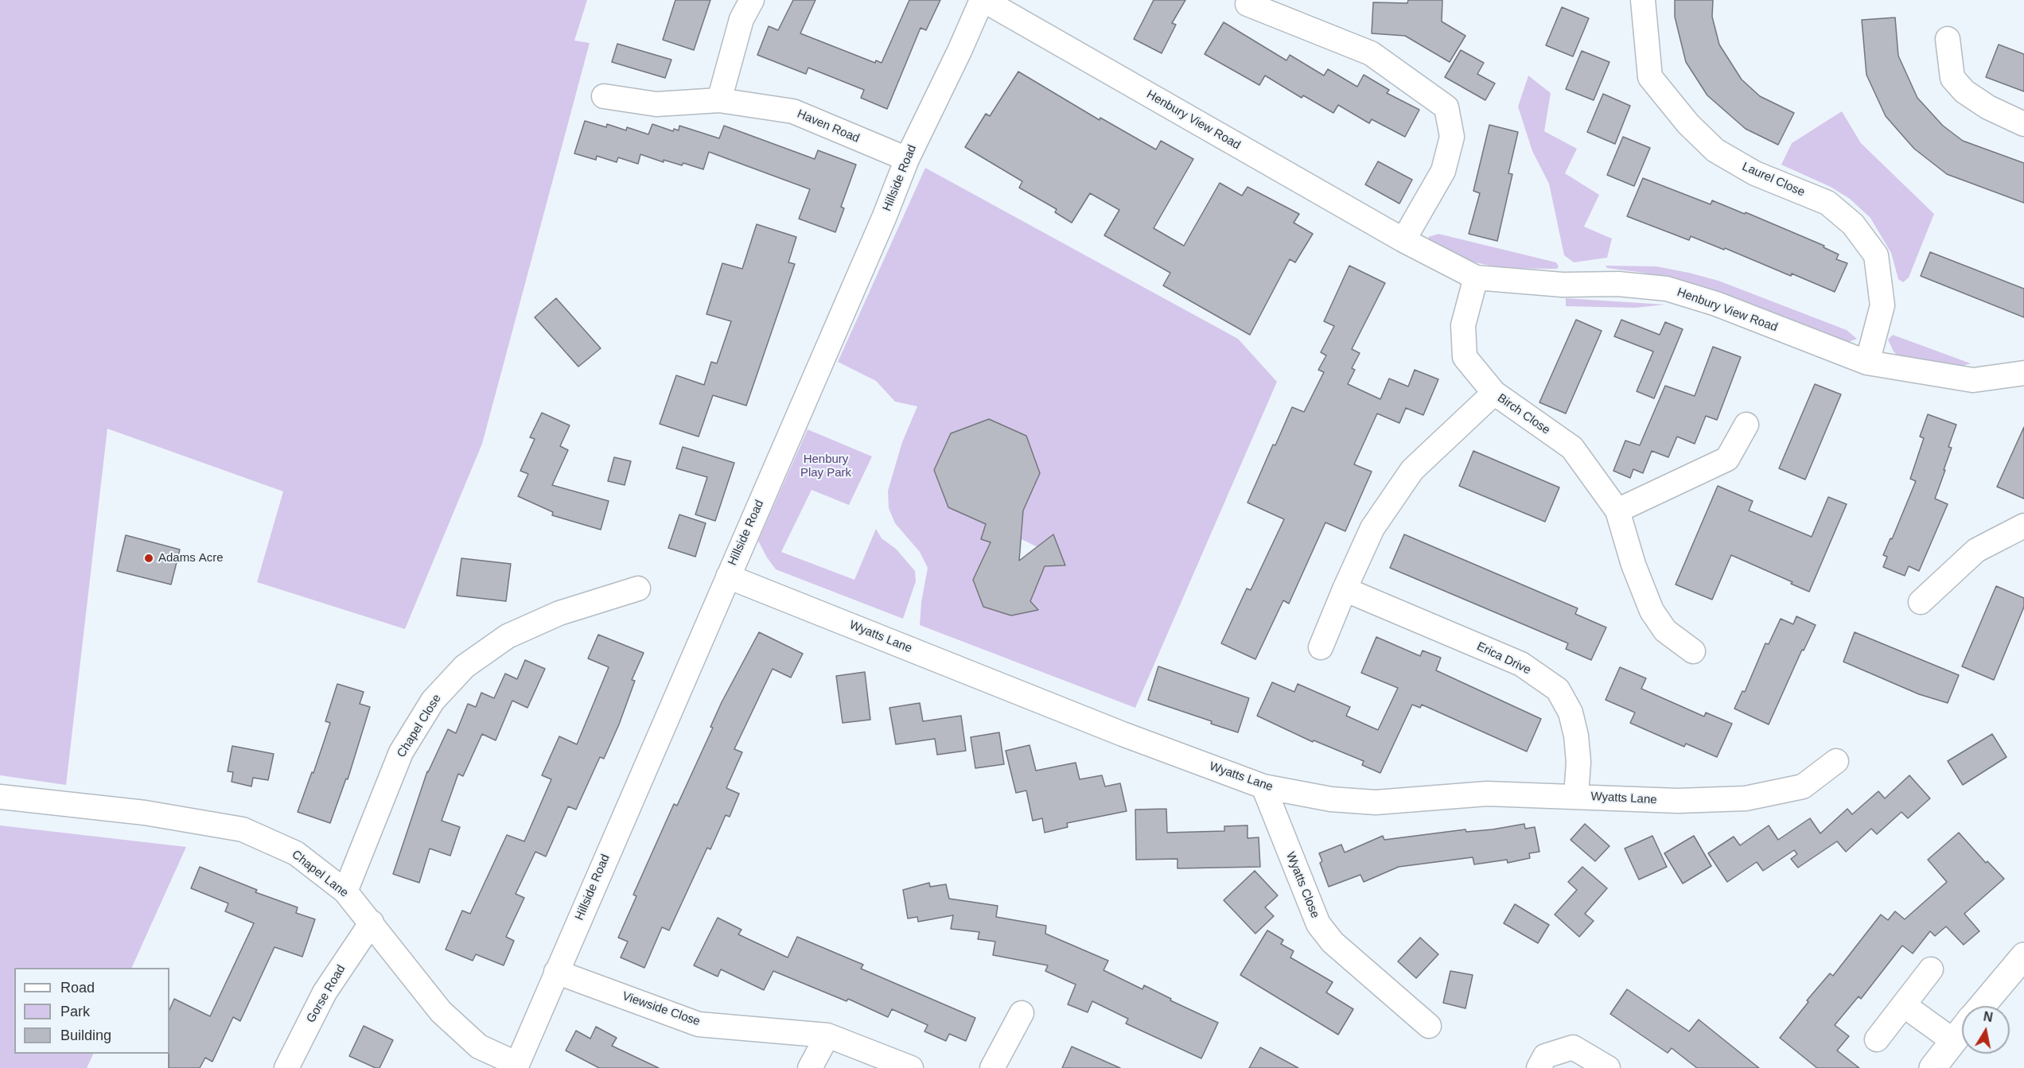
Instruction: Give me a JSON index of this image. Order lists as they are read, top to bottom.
{
  "streets": {
    "street": [
      "Henbury View Road",
      "Haven Road",
      "Hillside Road",
      "Laurel Close",
      "Birch Close",
      "Wyatts Lane",
      "Erica Drive",
      "Chapel Close",
      "Chapel Lane",
      "Wyatts Close",
      "Gorse Road",
      "Viewside Close"
    ]
  },
  "crossings": [
    ["Henbury View Road", "Hillside Road"],
    ["Henbury View Road", "Laurel Close"],
    ["Henbury View Road", "Birch Close"],
    ["Haven Road", "Hillside Road"],
    ["Hillside Road", "Wyatts Lane"],
    ["Hillside Road", "Chapel Lane"],
    ["Hillside Road", "Viewside Close"],
    ["Wyatts Lane", "Erica Drive"],
    ["Wyatts Lane", "Wyatts Close"],
    ["Chapel Close", "Chapel Lane"],
    ["Chapel Lane", "Gorse Road"]
  ],
  "parks": ["Henbury Play Park"],
  "places": ["Adams Acre"],
  "legend": ["Road", "Park", "Building"],
  "north": "top"
}
